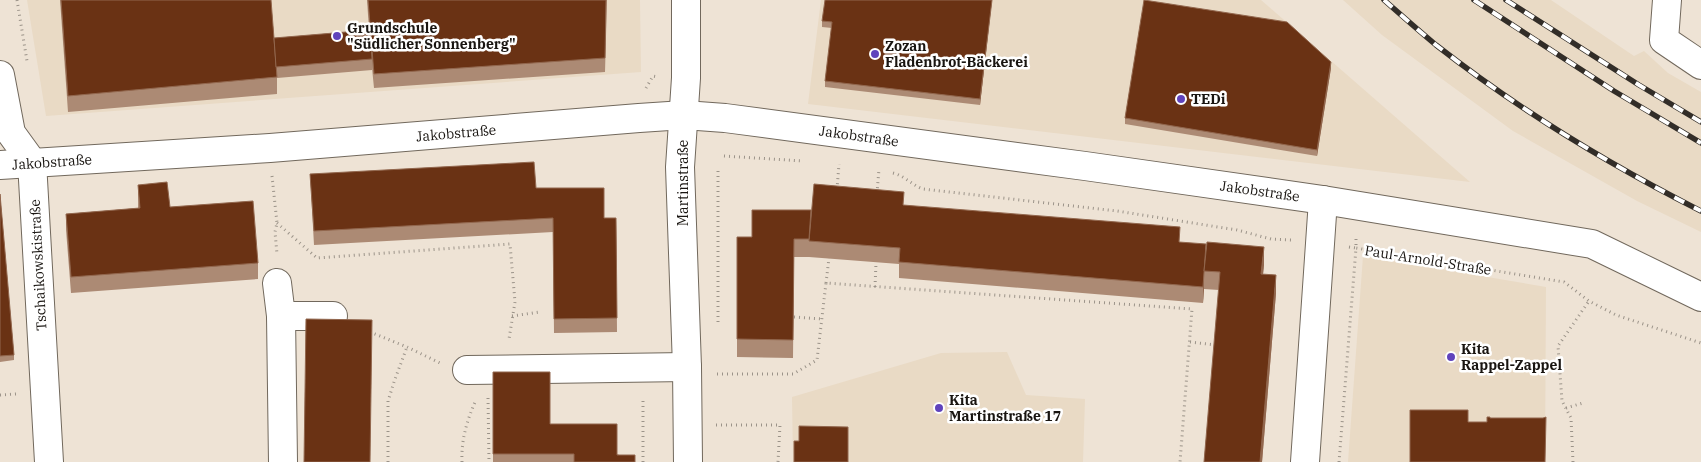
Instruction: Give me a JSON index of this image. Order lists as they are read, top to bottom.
{
  "streets": {
    "street": ["Jakobstraße", "Martinstraße", "Tschaikowskistraße"],
    "path": ["Paul-Arnold-Straße"]
  },
  "crossings": [
    ["Jakobstraße", "Martinstraße"],
    ["Jakobstraße", "Tschaikowskistraße"]
  ],
  "places": [
    "Grundschule \"Südlicher Sonnenberg\"",
    "Zozan Fladenbrot-Bäckerei",
    "TEDi",
    "Kita Rappel-Zappel",
    "Kita Martinstraße 17"
  ]
}
